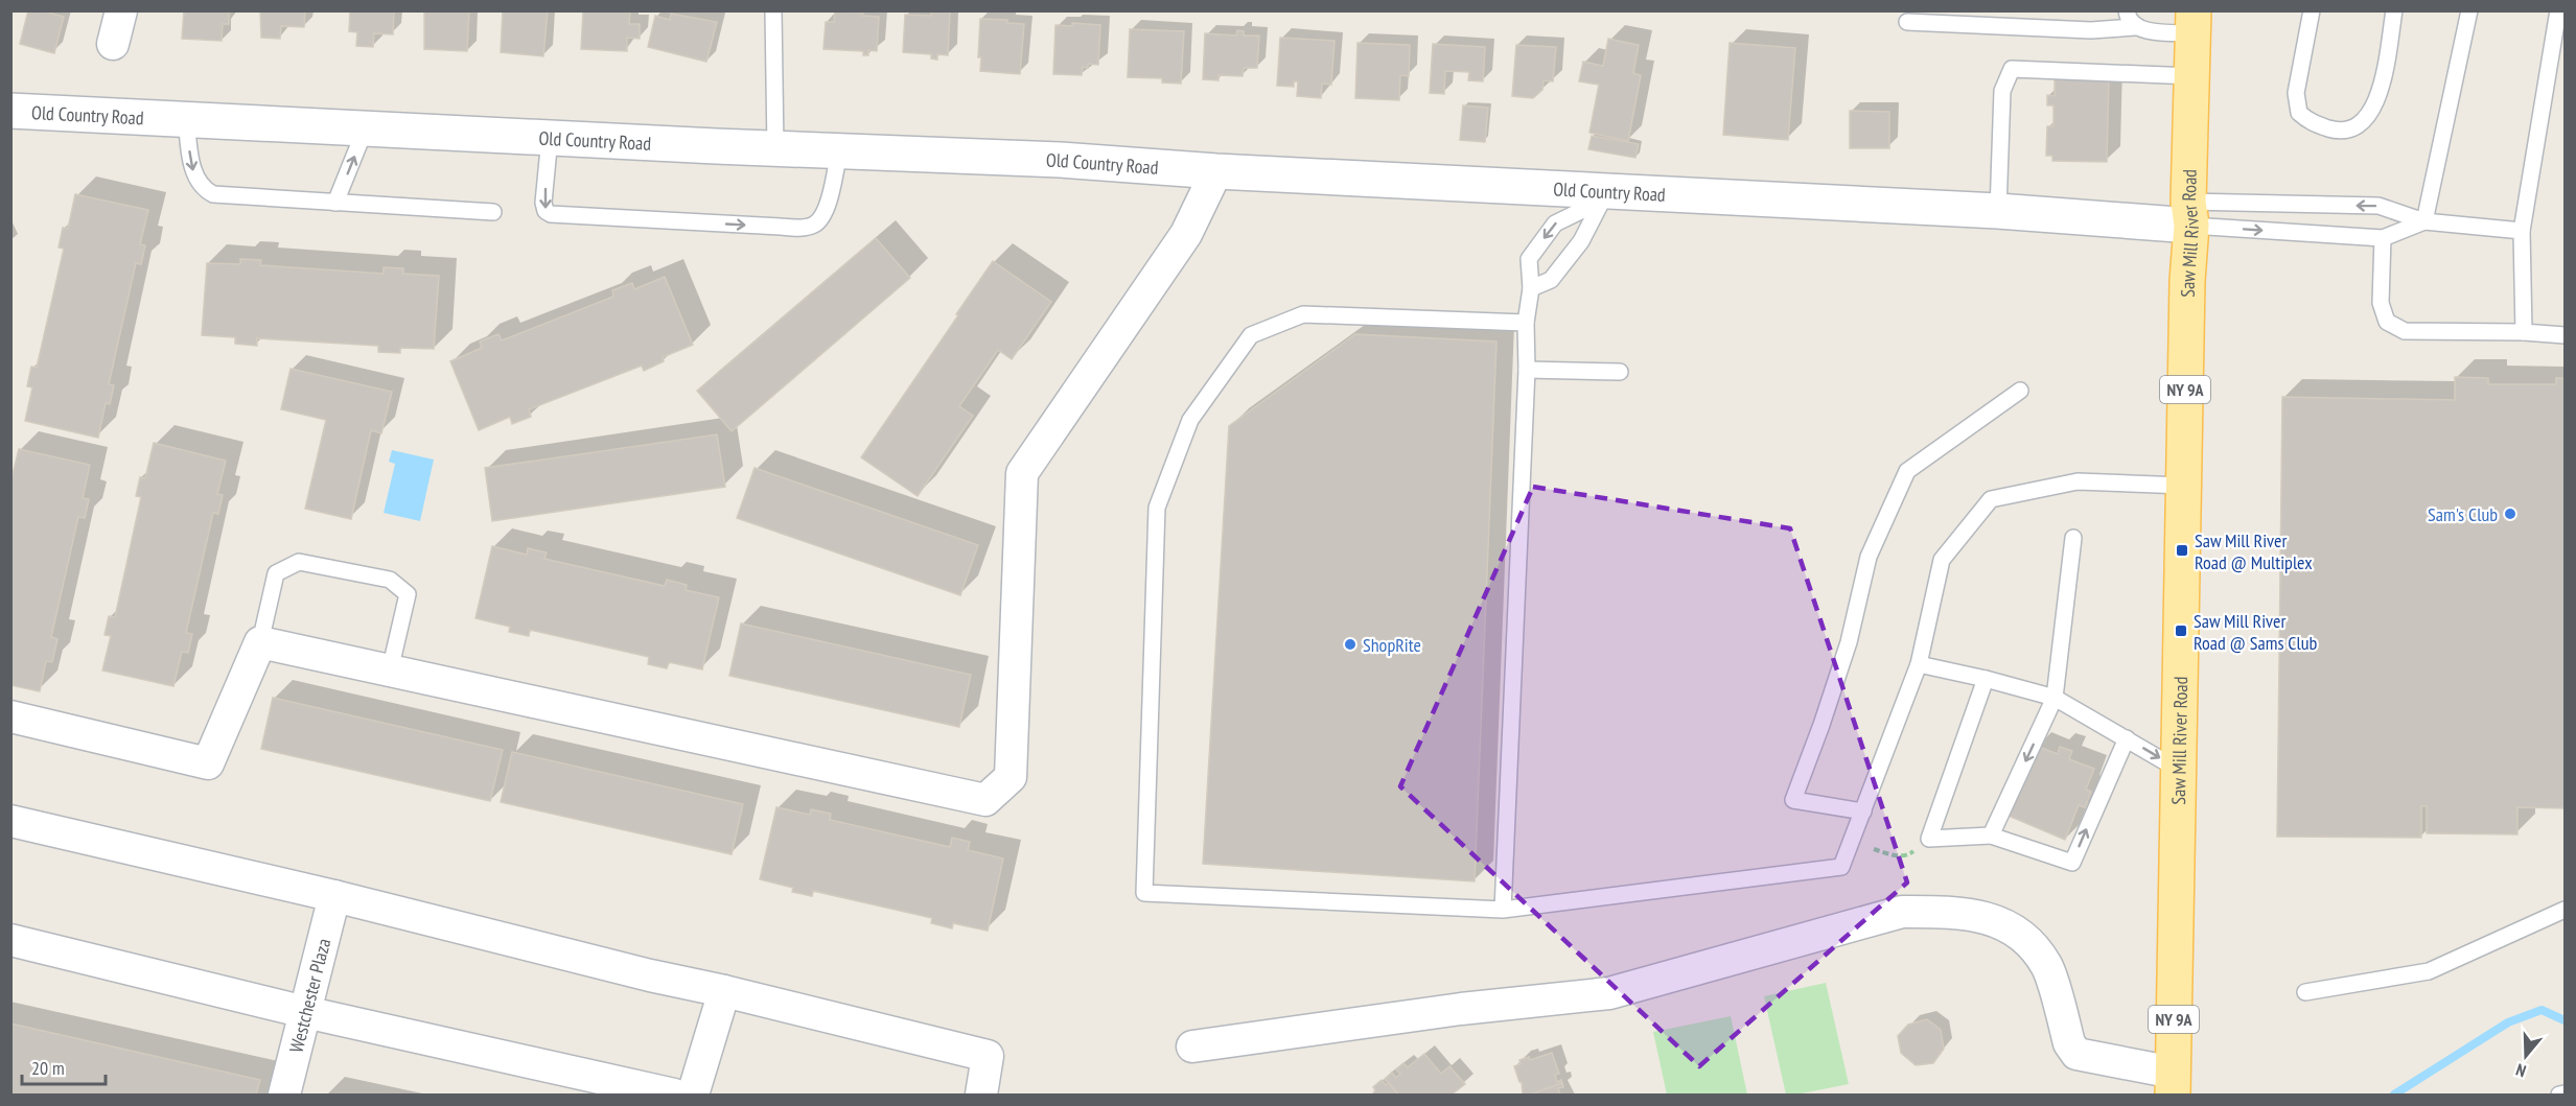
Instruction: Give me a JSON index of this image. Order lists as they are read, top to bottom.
{
  "streets": {
    "main road": ["Saw Mill River Road", "NY 9A"],
    "street": ["Old Country Road", "Westchester Plaza"]
  },
  "crossings": [
    ["Old Country Road", "Saw Mill River Road"]
  ],
  "places": {
    "other": ["Sam's Club", "ShopRite"],
    "transit": ["Saw Mill River Road @ Multiplex", "Saw Mill River Road @ Sams Club"]
  },
  "scale_bar": "20 m",
  "north": "bottom"
}
